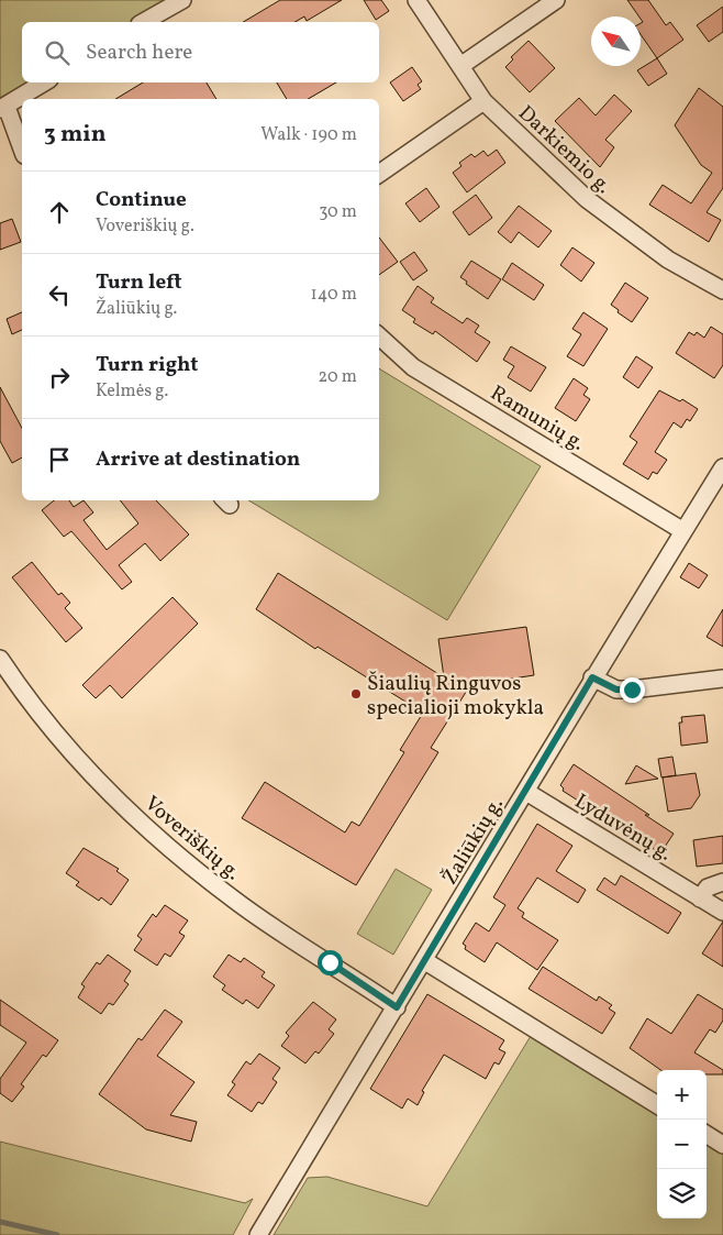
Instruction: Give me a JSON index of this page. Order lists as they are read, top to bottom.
{
  "streets": {
    "street": [
      "Darkiemio g.",
      "Ramunių g.",
      "Lyduvėnų g.",
      "Voveriškių g.",
      "Žaliūkių g."
    ]
  },
  "crossings": [
    ["Ramunių g.", "Žaliūkių g."],
    ["Lyduvėnų g.", "Žaliūkių g."],
    ["Voveriškių g.", "Žaliūkių g."]
  ],
  "places": ["Šiaulių Ringuvos specialioji mokykla"],
  "north": "top left",
  "page": {
    "search": "Search here",
    "heading": ["3 min", "Walk · 190 m"],
    "list": [
      ["Continue", "Voveriškių g.", "30 m"],
      ["Turn left", "Žaliūkių g.", "140 m"],
      ["Turn right", "Kelmės g.", "20 m"],
      "Arrive at destination"
    ],
    "map_buttons": ["+", "−"]
  }
}
